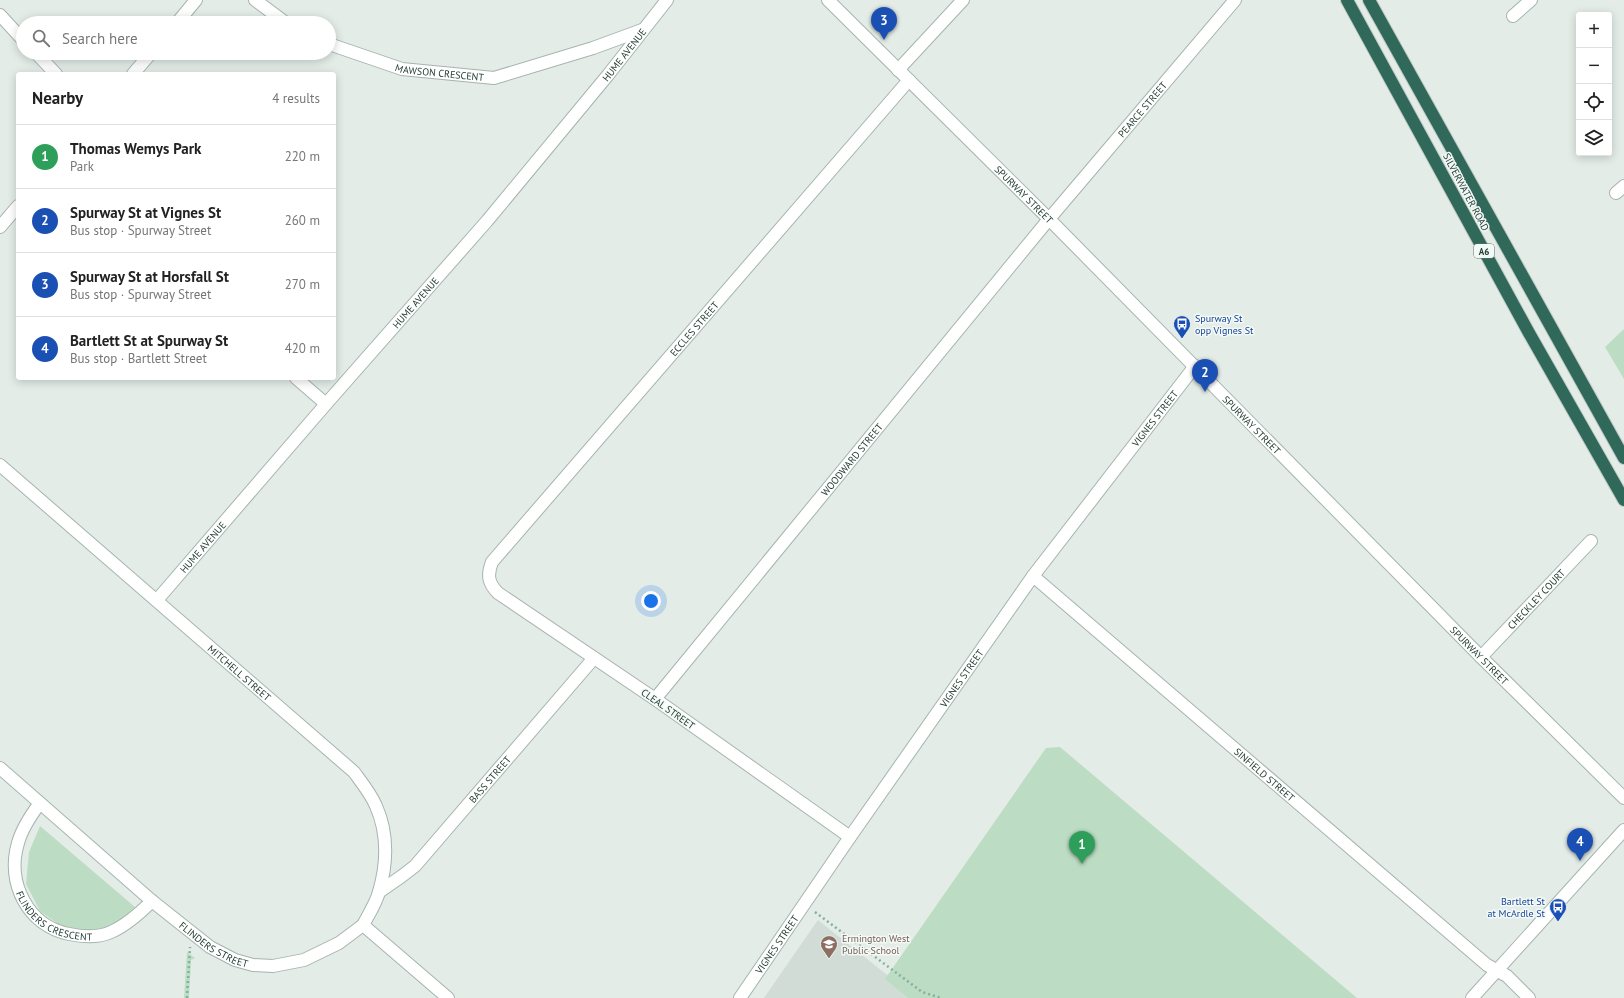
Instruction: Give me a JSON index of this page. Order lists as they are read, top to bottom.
{
  "streets": {
    "highway": ["SILVERWATER ROAD", "A6"],
    "street": [
      "HUME AVENUE",
      "MAWSON CRESCENT",
      "PEARCE STREET",
      "SPURWAY STREET",
      "ECCLES STREET",
      "VIGNES STREET",
      "WOODWARD STREET",
      "CHECKLEY COURT",
      "MITCHELL STREET",
      "CLEAL STREET",
      "SINFIELD STREET",
      "BASS STREET",
      "FLINDERS CRESCENT",
      "FLINDERS STREET"
    ]
  },
  "crossings": [
    ["HUME AVENUE", "MAWSON CRESCENT"],
    ["HUME AVENUE", "MITCHELL STREET"],
    ["PEARCE STREET", "SPURWAY STREET"],
    ["PEARCE STREET", "WOODWARD STREET"],
    ["SPURWAY STREET", "ECCLES STREET"],
    ["SPURWAY STREET", "VIGNES STREET"],
    ["SPURWAY STREET", "WOODWARD STREET"],
    ["SPURWAY STREET", "CHECKLEY COURT"],
    ["ECCLES STREET", "CLEAL STREET"],
    ["VIGNES STREET", "CLEAL STREET"],
    ["VIGNES STREET", "SINFIELD STREET"],
    ["WOODWARD STREET", "CLEAL STREET"],
    ["MITCHELL STREET", "BASS STREET"],
    ["MITCHELL STREET", "FLINDERS STREET"],
    ["CLEAL STREET", "BASS STREET"],
    ["FLINDERS CRESCENT", "FLINDERS STREET"]
  ],
  "places": {
    "bus stop": ["Spurway St opp Vignes St", "Bartlett St at McArdle St"],
    "school or university": ["Ermington West Public School"]
  },
  "page": {
    "pins": [
      "3",
      "2",
      "4",
      "1"
    ],
    "map_buttons": ["+", "−"],
    "search": "Search here",
    "heading": ["Nearby", "4 results"],
    "list": [
      {
        "mark": "1",
        "name": "Thomas Wemys Park",
        "note": "Park",
        "value": "220 m"
      },
      {
        "mark": "2",
        "name": "Spurway St at Vignes St",
        "note": "Bus stop · Spurway Street",
        "value": "260 m"
      },
      {
        "mark": "3",
        "name": "Spurway St at Horsfall St",
        "note": "Bus stop · Spurway Street",
        "value": "270 m"
      },
      {
        "mark": "4",
        "name": "Bartlett St at Spurway St",
        "note": "Bus stop · Bartlett Street",
        "value": "420 m"
      }
    ]
  }
}
